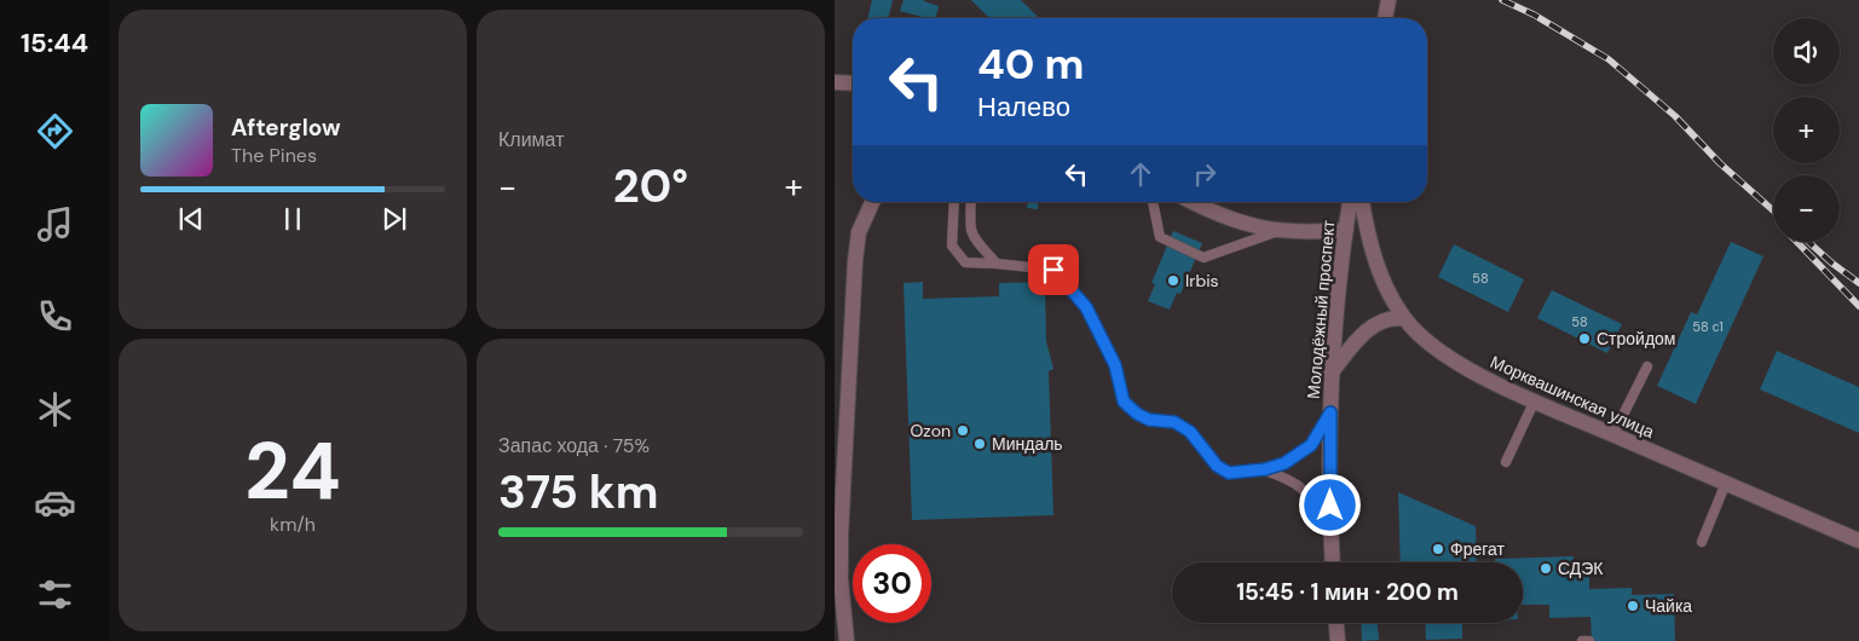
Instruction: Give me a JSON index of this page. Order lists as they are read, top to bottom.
{
  "streets": {
    "street": ["Молодёжный проспект", "Морквашинская улица"]
  },
  "places": [
    "Irbis",
    "Стройдом",
    "Ozon",
    "Миндаль",
    "Фрегат",
    "СДЭК",
    "Чайка"
  ],
  "house_numbers": ["58", "58", "58 с1"],
  "page": {
    "tabs": "15:44",
    "tile": [
      "Климат",
      ["24", "km/h"],
      ["Запас хода · 75%", "375 km"]
    ],
    "map_buttons": ["+", "−"],
    "turn": ["40 m", "Налево"],
    "song": ["Afterglow", "The Pines"],
    "heat": ["−", "20°", "+"],
    "limit": "30",
    "trip": "15:45 · 1 мин · 200 m"
  }
}
